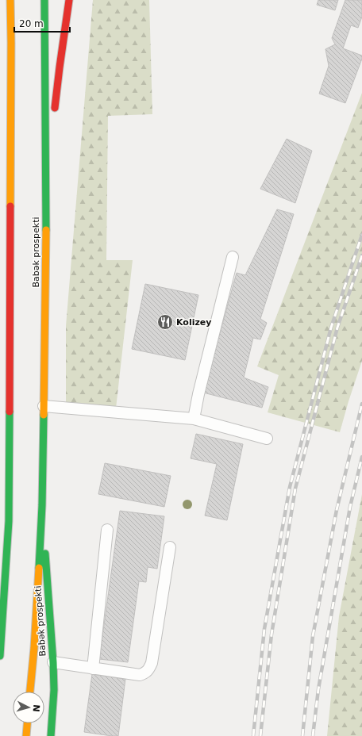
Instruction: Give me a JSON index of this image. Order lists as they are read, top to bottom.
{
  "streets": {
    "main road": ["Babək prospekti"]
  },
  "places": {
    "restaurant": ["Kolizey"]
  },
  "scale_bar": "20 m",
  "north": "right"
}
